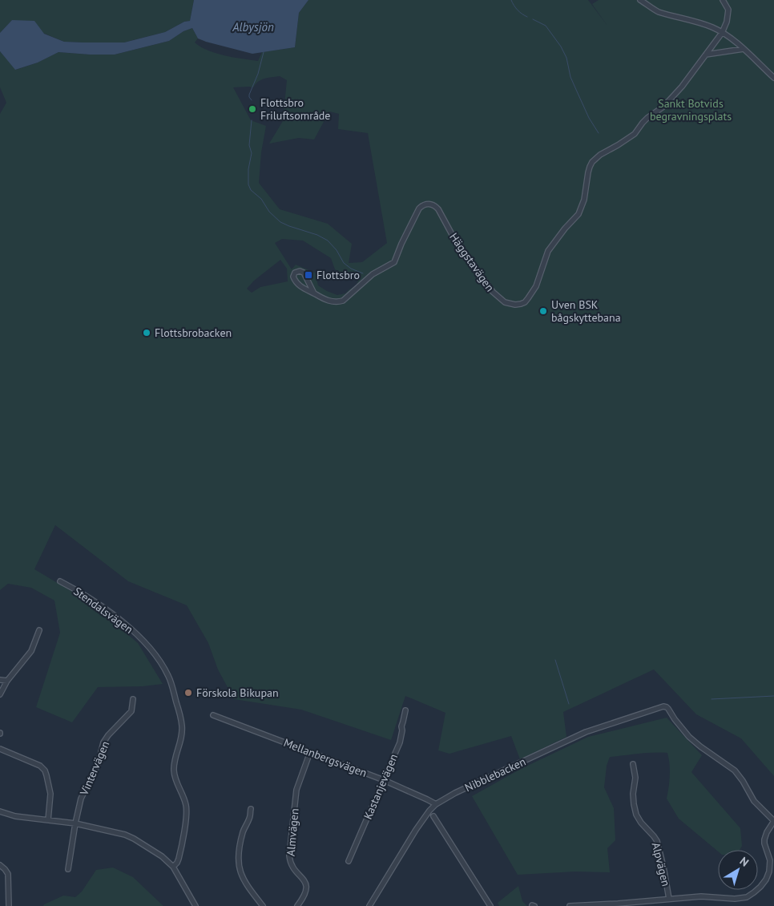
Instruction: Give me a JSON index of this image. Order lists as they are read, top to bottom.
{
  "streets": {
    "street": [
      "Häggstavägen",
      "Stendalsvägen",
      "Mellanbergsvägen",
      "Vintervägen",
      "Nibblebacken",
      "Kastanjevägen",
      "Almvägen",
      "Alpvägen"
    ]
  },
  "crossings": [
    ["Mellanbergsvägen", "Nibblebacken"],
    ["Mellanbergsvägen", "Kastanjevägen"],
    ["Mellanbergsvägen", "Almvägen"]
  ],
  "water": ["Albysjön"],
  "parks": ["Sankt Botvids begravningsplats"],
  "places": {
    "other": [
      "Flottsbro Friluftsområde",
      "Uven BSK bågskyttebana",
      "Flottsbrobacken",
      "Förskola Bikupan"
    ],
    "transit": ["Flottsbro"]
  },
  "north": "top right"
}
